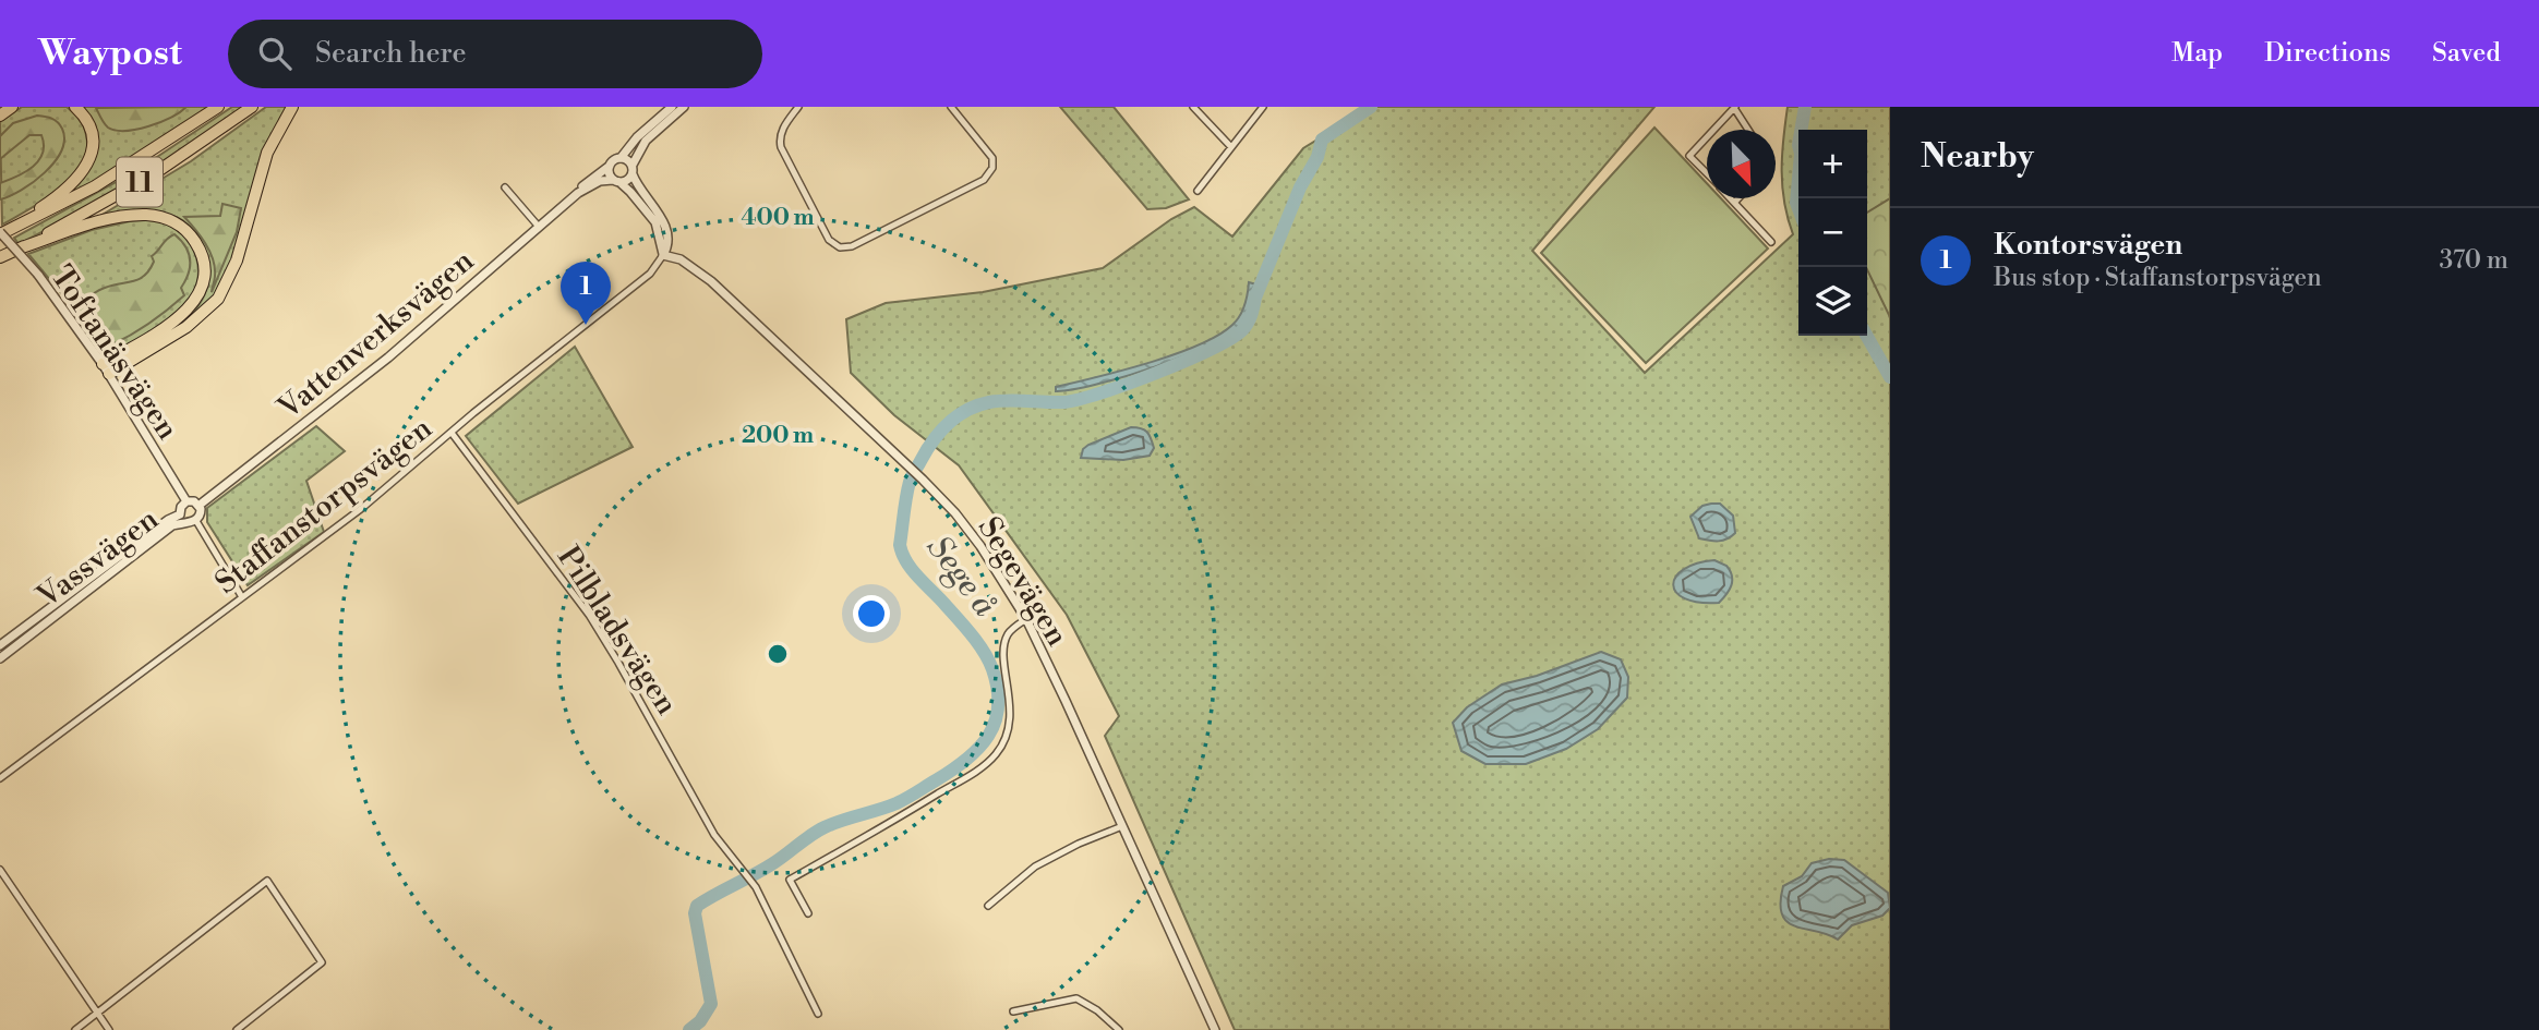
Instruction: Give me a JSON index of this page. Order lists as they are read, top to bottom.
{
  "streets": {
    "highway": ["11"],
    "street": [
      "Vattenverksvägen",
      "Toftanäsvägen",
      "Staffanstorpsvägen",
      "Vassvägen",
      "Segevägen",
      "Pilbladsvägen"
    ]
  },
  "crossings": [
    ["11", "Toftanäsvägen"],
    ["Vattenverksvägen", "Toftanäsvägen"],
    ["Vattenverksvägen", "Vassvägen"],
    ["Toftanäsvägen", "Vassvägen"],
    ["Staffanstorpsvägen", "Segevägen"],
    ["Staffanstorpsvägen", "Pilbladsvägen"]
  ],
  "water": ["Sege å"],
  "north": "bottom right",
  "page": {
    "header": "Waypost",
    "search": "Search here",
    "nav": ["Map", "Directions", "Saved"],
    "heading": "Nearby",
    "map_buttons": ["+", "−"],
    "list": [
      {
        "mark": "1",
        "name": "Kontorsvägen",
        "note": "Bus stop · Staffanstorpsvägen",
        "value": "370 m"
      }
    ],
    "pins": "1"
  },
  "rings": ["400 m", "200 m"]
}
